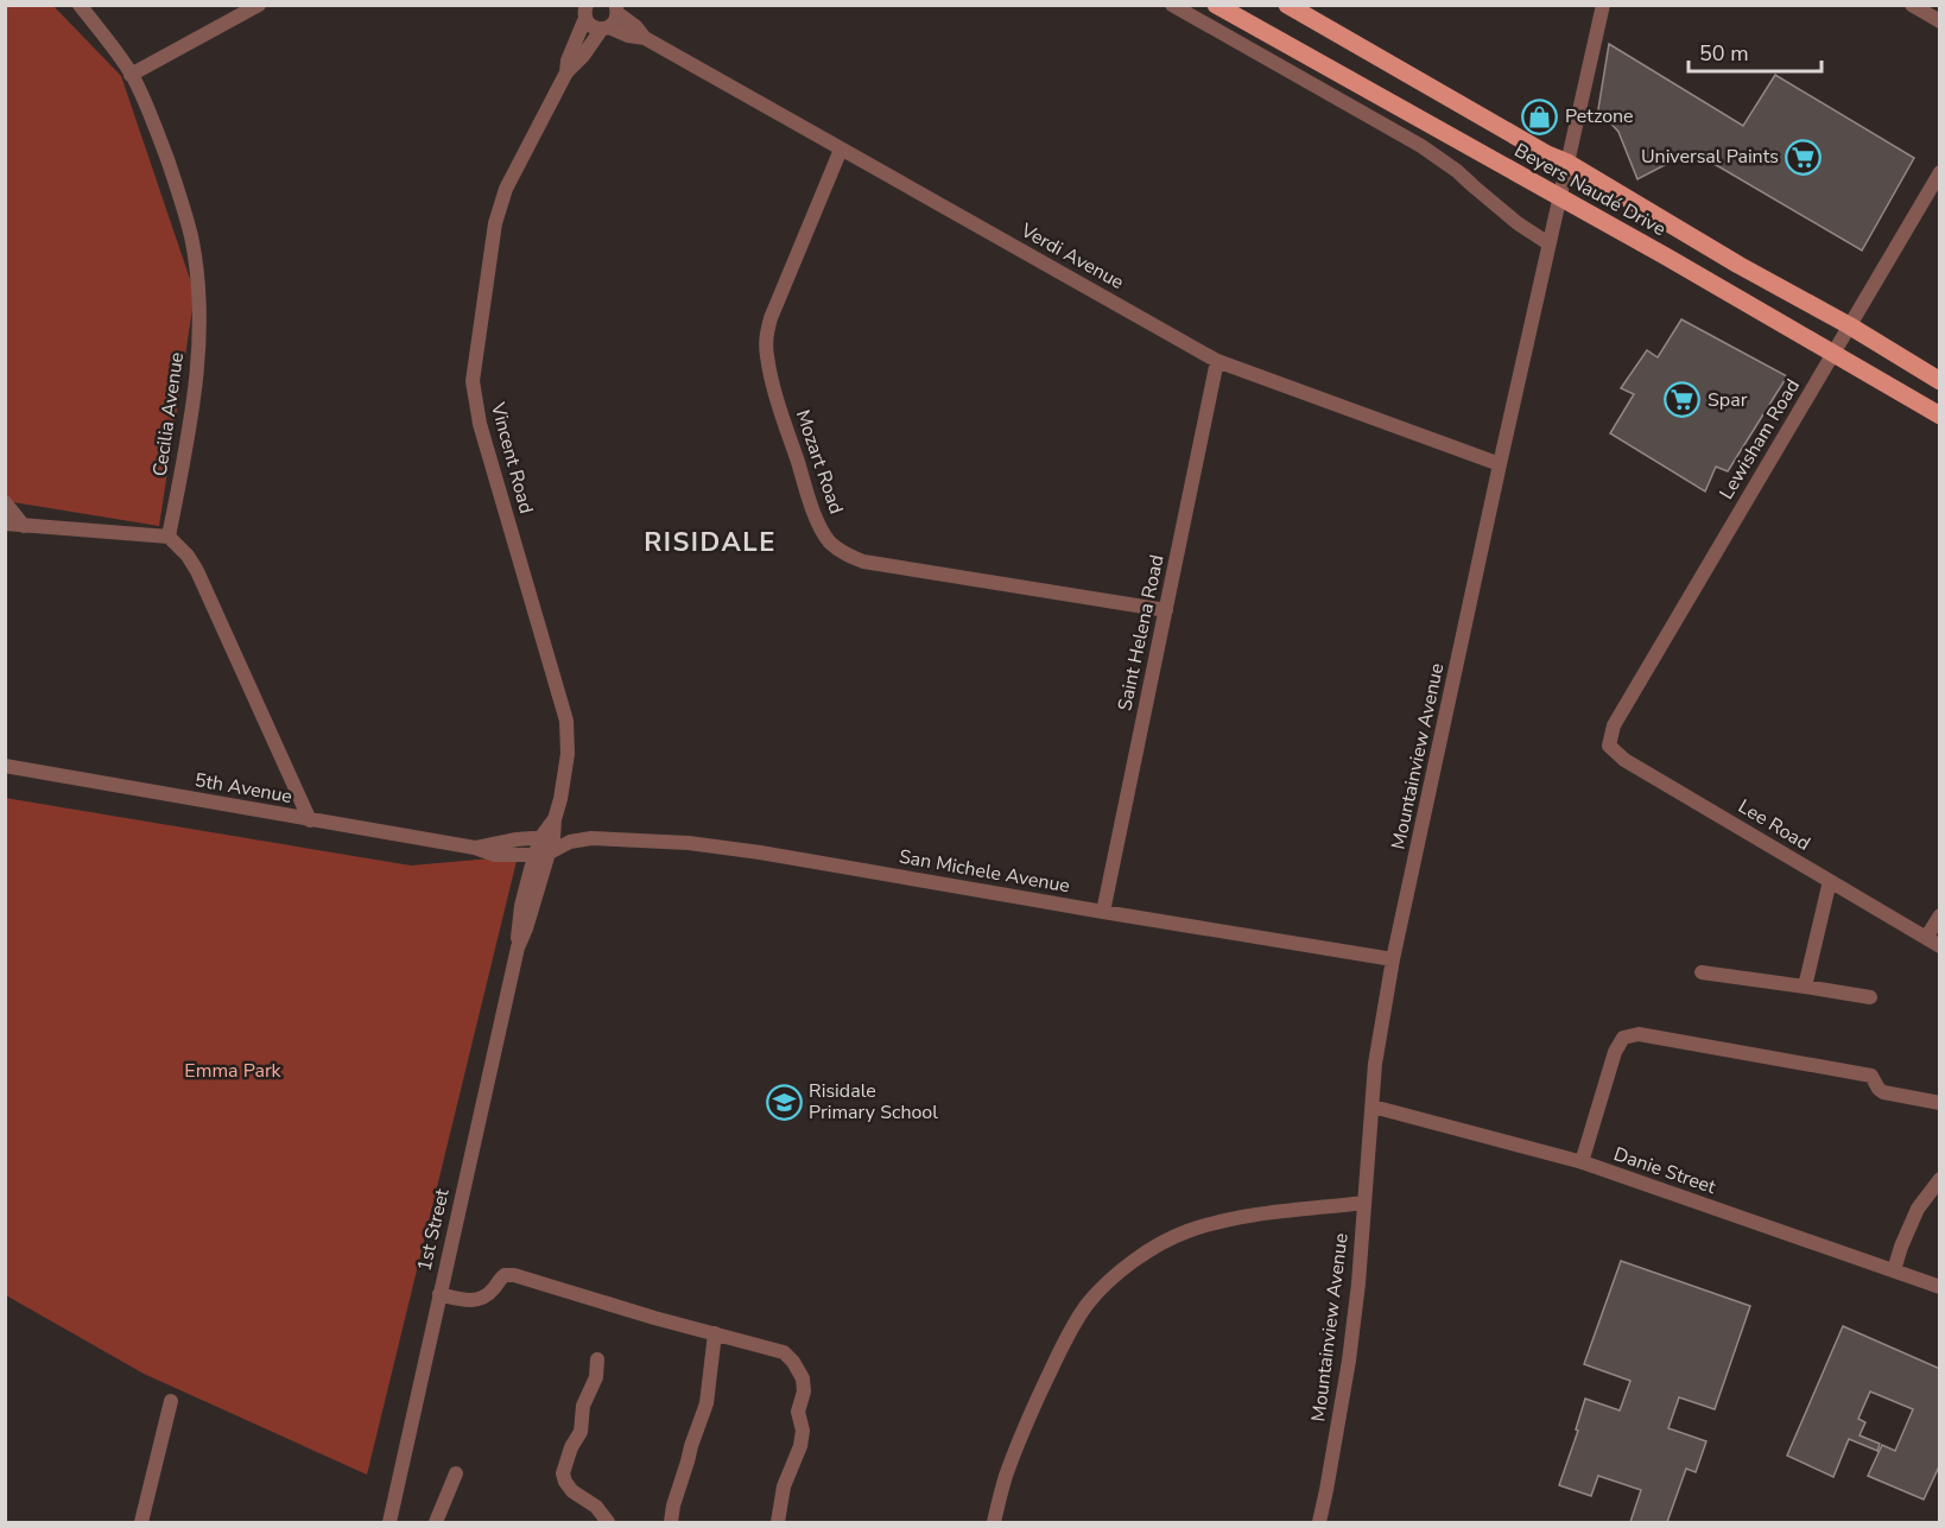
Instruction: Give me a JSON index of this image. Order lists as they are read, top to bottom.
{
  "streets": {
    "main road": ["Beyers Naudé Drive"],
    "street": [
      "Verdi Avenue",
      "Cecilia Avenue",
      "Lewisham Road",
      "Vincent Road",
      "Mozart Road",
      "Saint Helena Road",
      "Mountainview Avenue",
      "5th Avenue",
      "Lee Road",
      "San Michele Avenue",
      "Danie Street",
      "1st Street"
    ]
  },
  "crossings": [
    ["Beyers Naudé Drive", "Lewisham Road"],
    ["Beyers Naudé Drive", "Mountainview Avenue"],
    ["Verdi Avenue", "Vincent Road"],
    ["Verdi Avenue", "Mozart Road"],
    ["Verdi Avenue", "Saint Helena Road"],
    ["Verdi Avenue", "Mountainview Avenue"],
    ["Lewisham Road", "Lee Road"],
    ["Vincent Road", "San Michele Avenue"],
    ["Vincent Road", "1st Street"],
    ["Mozart Road", "Saint Helena Road"],
    ["Saint Helena Road", "San Michele Avenue"],
    ["Mountainview Avenue", "San Michele Avenue"],
    ["Mountainview Avenue", "Danie Street"],
    ["5th Avenue", "San Michele Avenue"],
    ["San Michele Avenue", "1st Street"]
  ],
  "districts": ["RISIDALE"],
  "parks": ["Emma Park"],
  "places": {
    "shop": ["Petzone"],
    "supermarket": ["Universal Paints", "Spar"],
    "school or university": ["Risidale Primary School"]
  },
  "scale_bar": "50 m"
}
